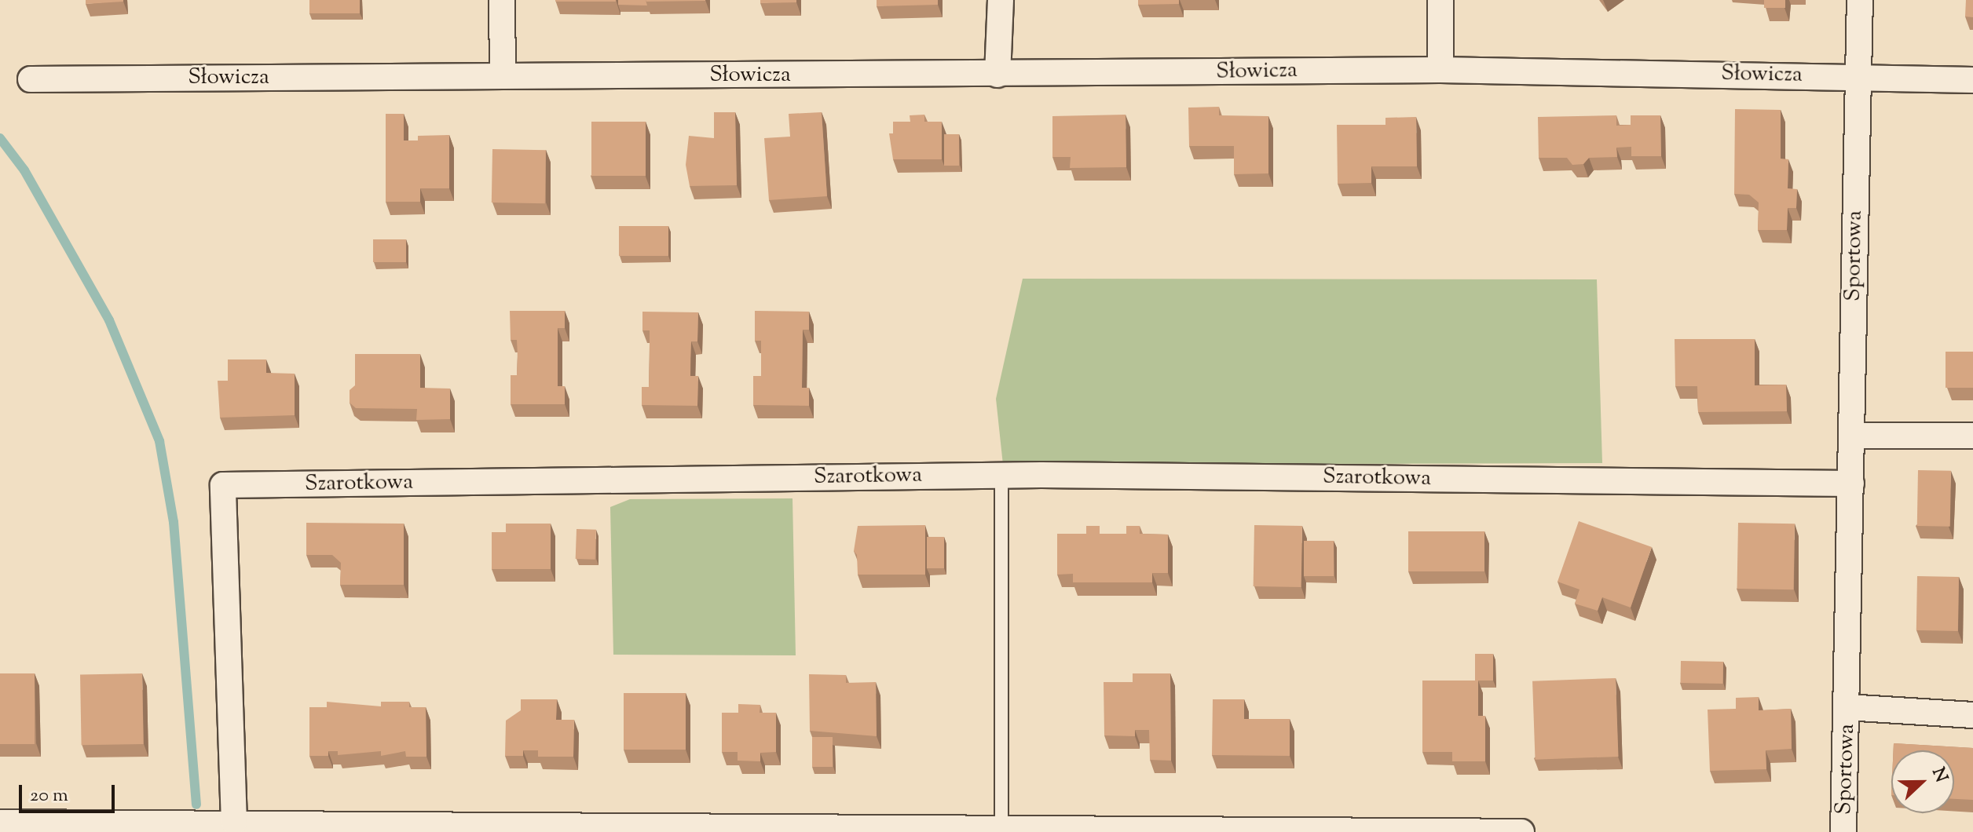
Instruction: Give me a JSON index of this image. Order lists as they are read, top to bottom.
{
  "streets": {
    "street": ["Słowicza", "Sportowa", "Szarotkowa"]
  },
  "crossings": [
    ["Słowicza", "Sportowa"],
    ["Sportowa", "Szarotkowa"]
  ],
  "scale_bar": "20 m",
  "north": "right"
}
